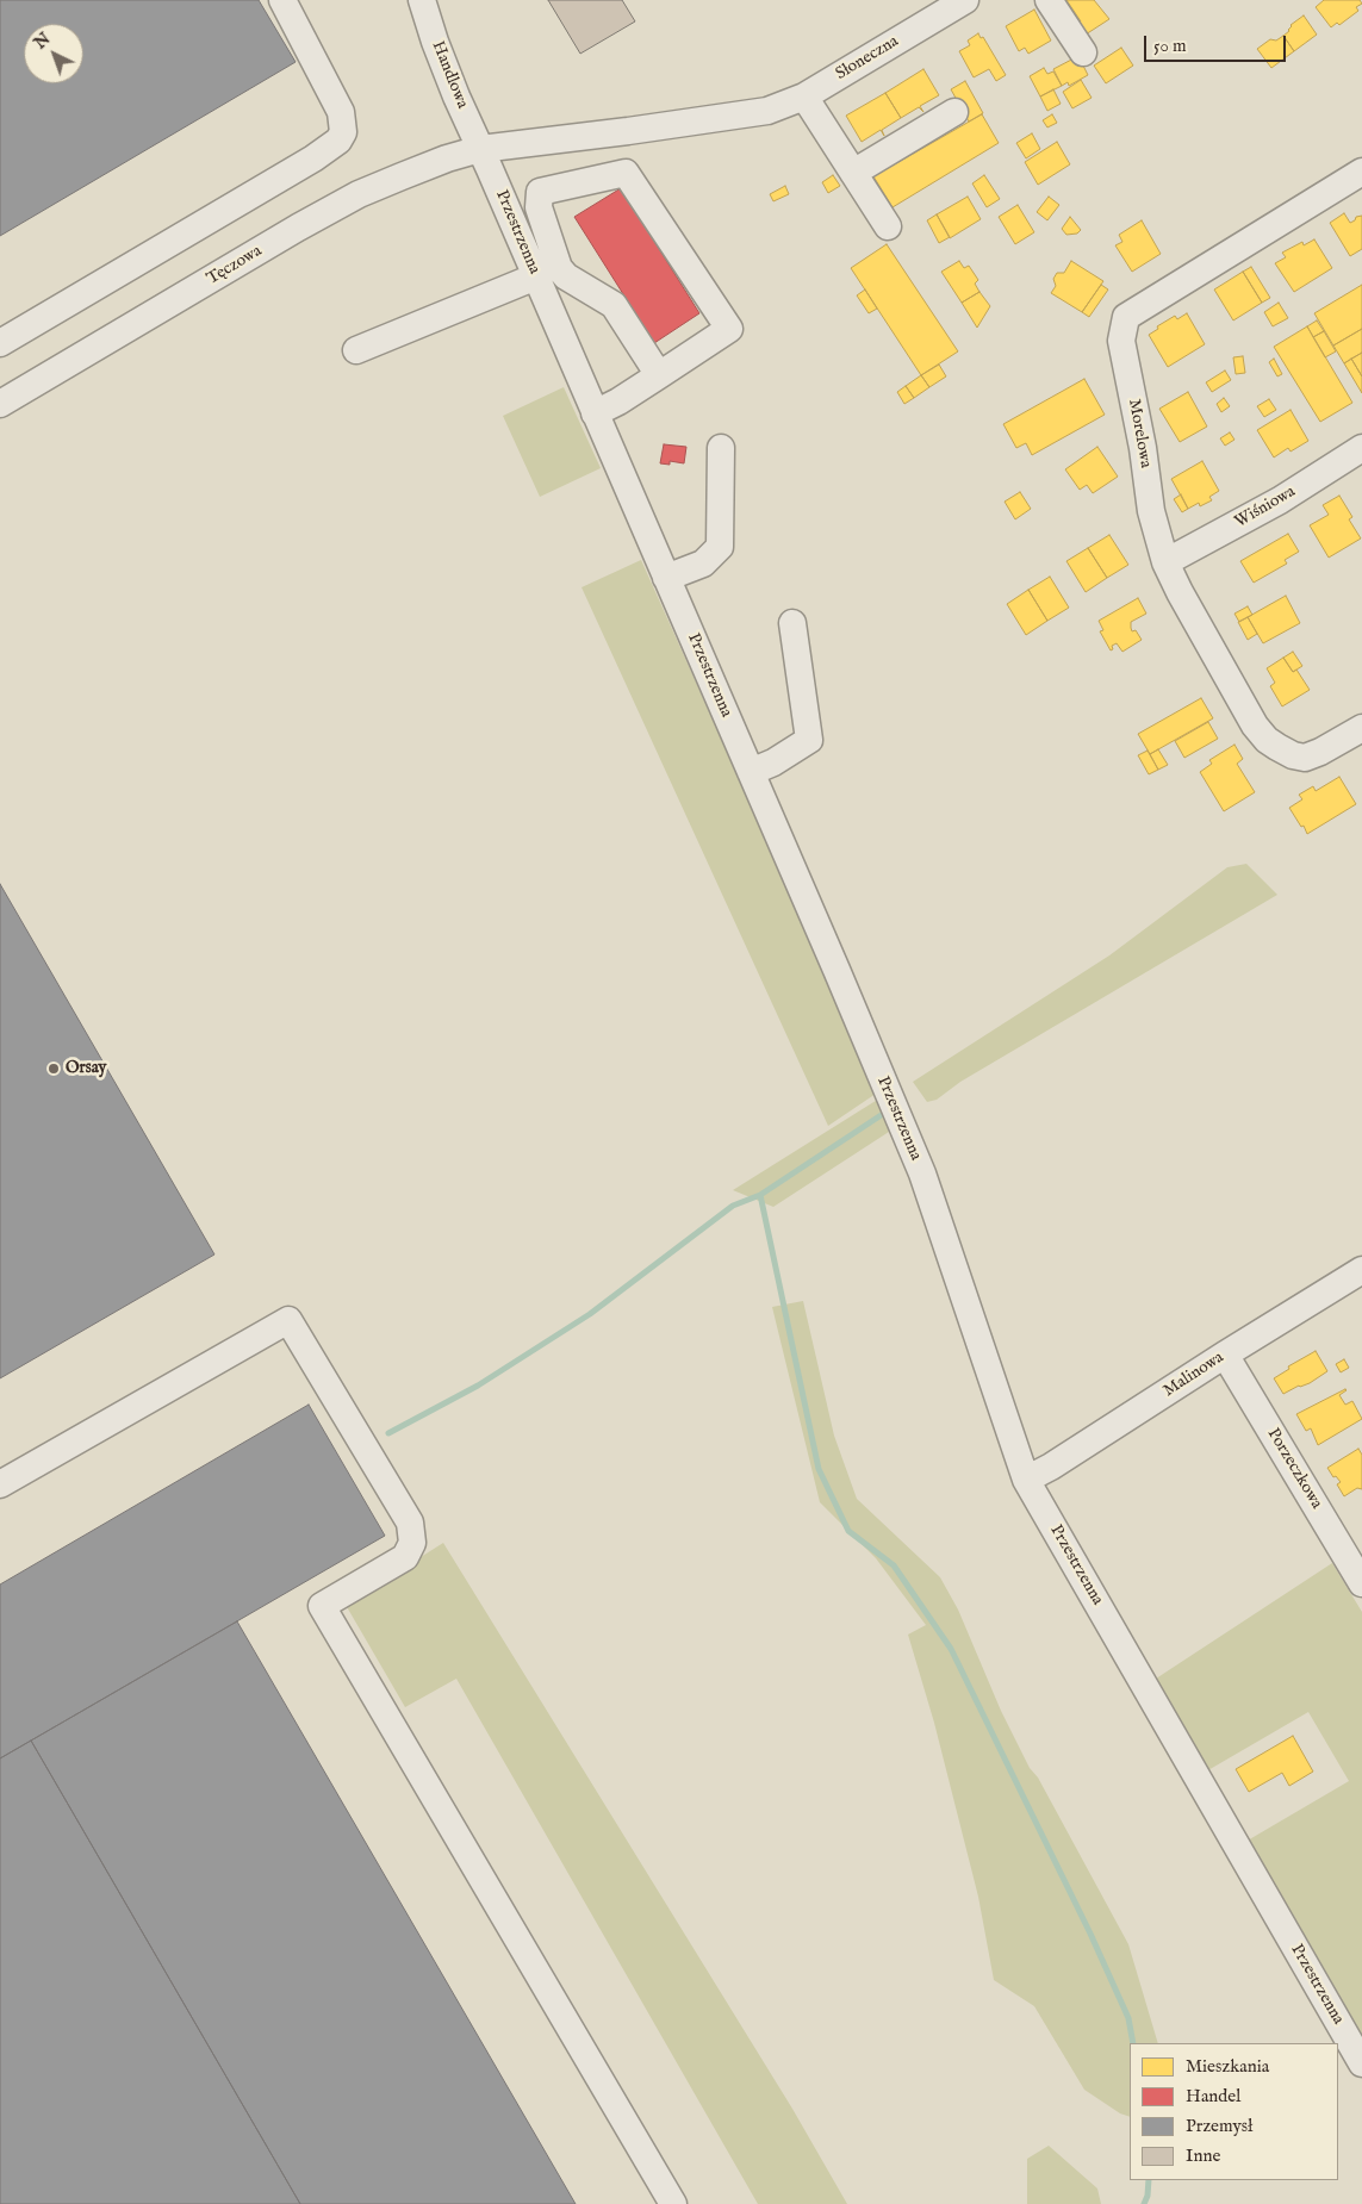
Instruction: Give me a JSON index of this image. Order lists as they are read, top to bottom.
{
  "streets": {
    "street": [
      "Słoneczna",
      "Handlowa",
      "Przestrzenna",
      "Tęczowa",
      "Morelowa",
      "Wiśniowa",
      "Malinowa",
      "Porzeczkowa"
    ]
  },
  "crossings": [
    ["Słoneczna", "Tęczowa"],
    ["Handlowa", "Przestrzenna"],
    ["Handlowa", "Tęczowa"],
    ["Przestrzenna", "Tęczowa"],
    ["Przestrzenna", "Malinowa"],
    ["Morelowa", "Wiśniowa"],
    ["Malinowa", "Porzeczkowa"]
  ],
  "places": ["Orsay"],
  "legend": [
    "Mieszkania",
    "Handel",
    "Przemysł",
    "Inne"
  ],
  "scale_bar": "50 m",
  "north": "top left"
}
